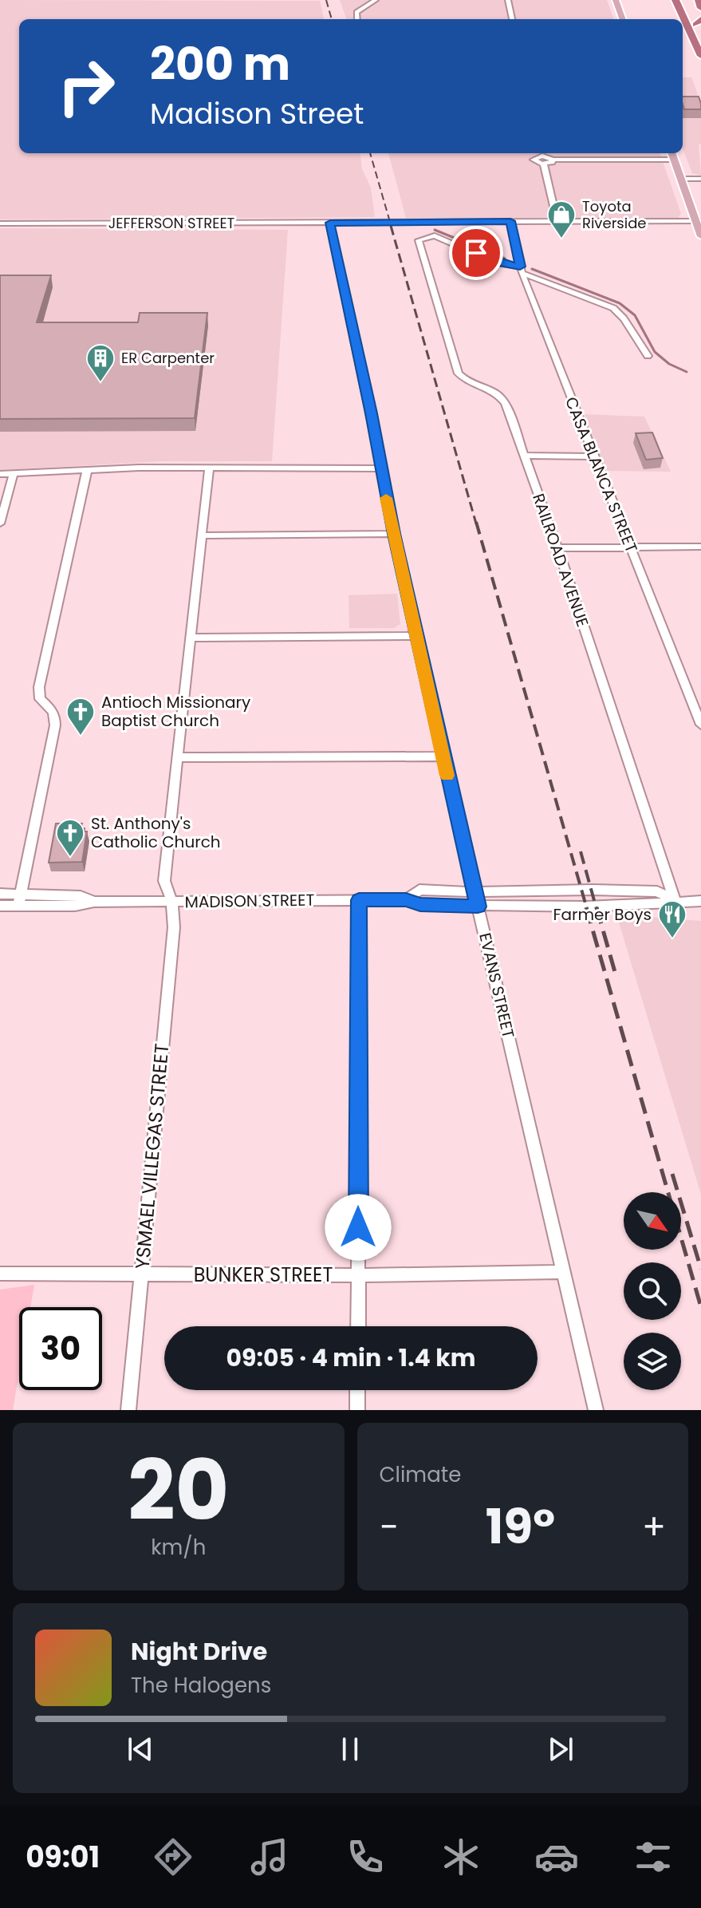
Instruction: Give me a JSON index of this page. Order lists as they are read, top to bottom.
{
  "streets": {
    "street": [
      "JEFFERSON STREET",
      "CASA BLANCA STREET",
      "RAILROAD AVENUE",
      "MADISON STREET",
      "EVANS STREET",
      "YSMAEL VILLEGAS STREET",
      "BUNKER STREET"
    ]
  },
  "crossings": [
    ["JEFFERSON STREET", "CASA BLANCA STREET"],
    ["JEFFERSON STREET", "EVANS STREET"],
    ["CASA BLANCA STREET", "RAILROAD AVENUE"],
    ["RAILROAD AVENUE", "MADISON STREET"],
    ["MADISON STREET", "EVANS STREET"],
    ["MADISON STREET", "YSMAEL VILLEGAS STREET"],
    ["EVANS STREET", "BUNKER STREET"],
    ["YSMAEL VILLEGAS STREET", "BUNKER STREET"]
  ],
  "places": {
    "shop": ["Toyota Riverside"],
    "building": ["ER Carpenter"],
    "church": ["Antioch Missionary Baptist Church", "St. Anthony's Catholic Church"],
    "restaurant": ["Farmer Boys"]
  },
  "north": "bottom right",
  "page": {
    "turn": ["200 m", "Madison Street"],
    "limit": "30",
    "trip": "09:05 · 4 min · 1.4 km",
    "tile": [
      ["20", "km/h"],
      "Climate"
    ],
    "heat": ["−", "19°", "+"],
    "song": ["Night Drive", "The Halogens"],
    "tabs": "09:01"
  }
}
